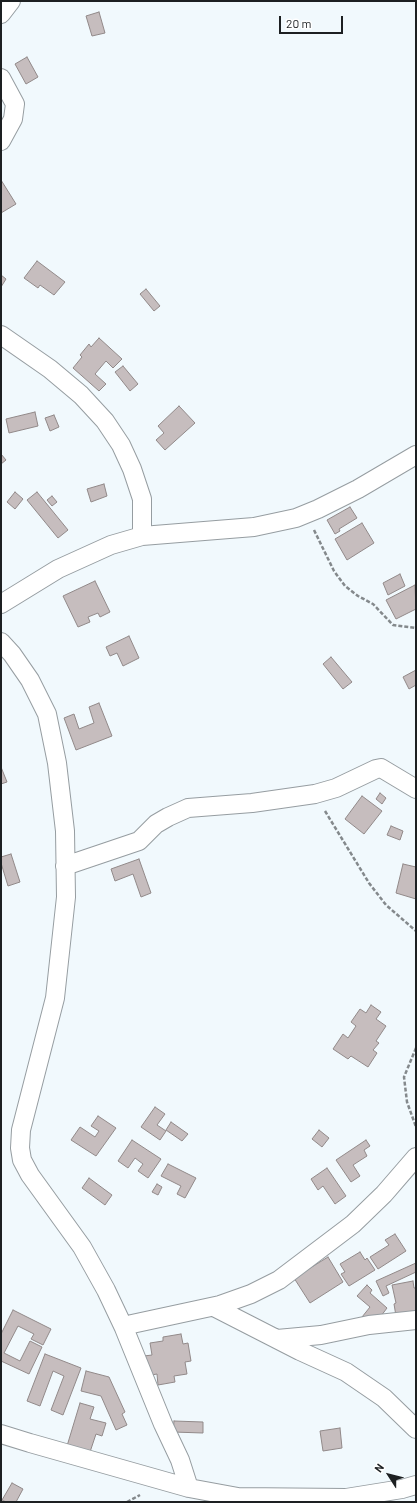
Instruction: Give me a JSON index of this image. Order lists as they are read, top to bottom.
{
  "scale_bar": "20 m",
  "north": "top left"
}
